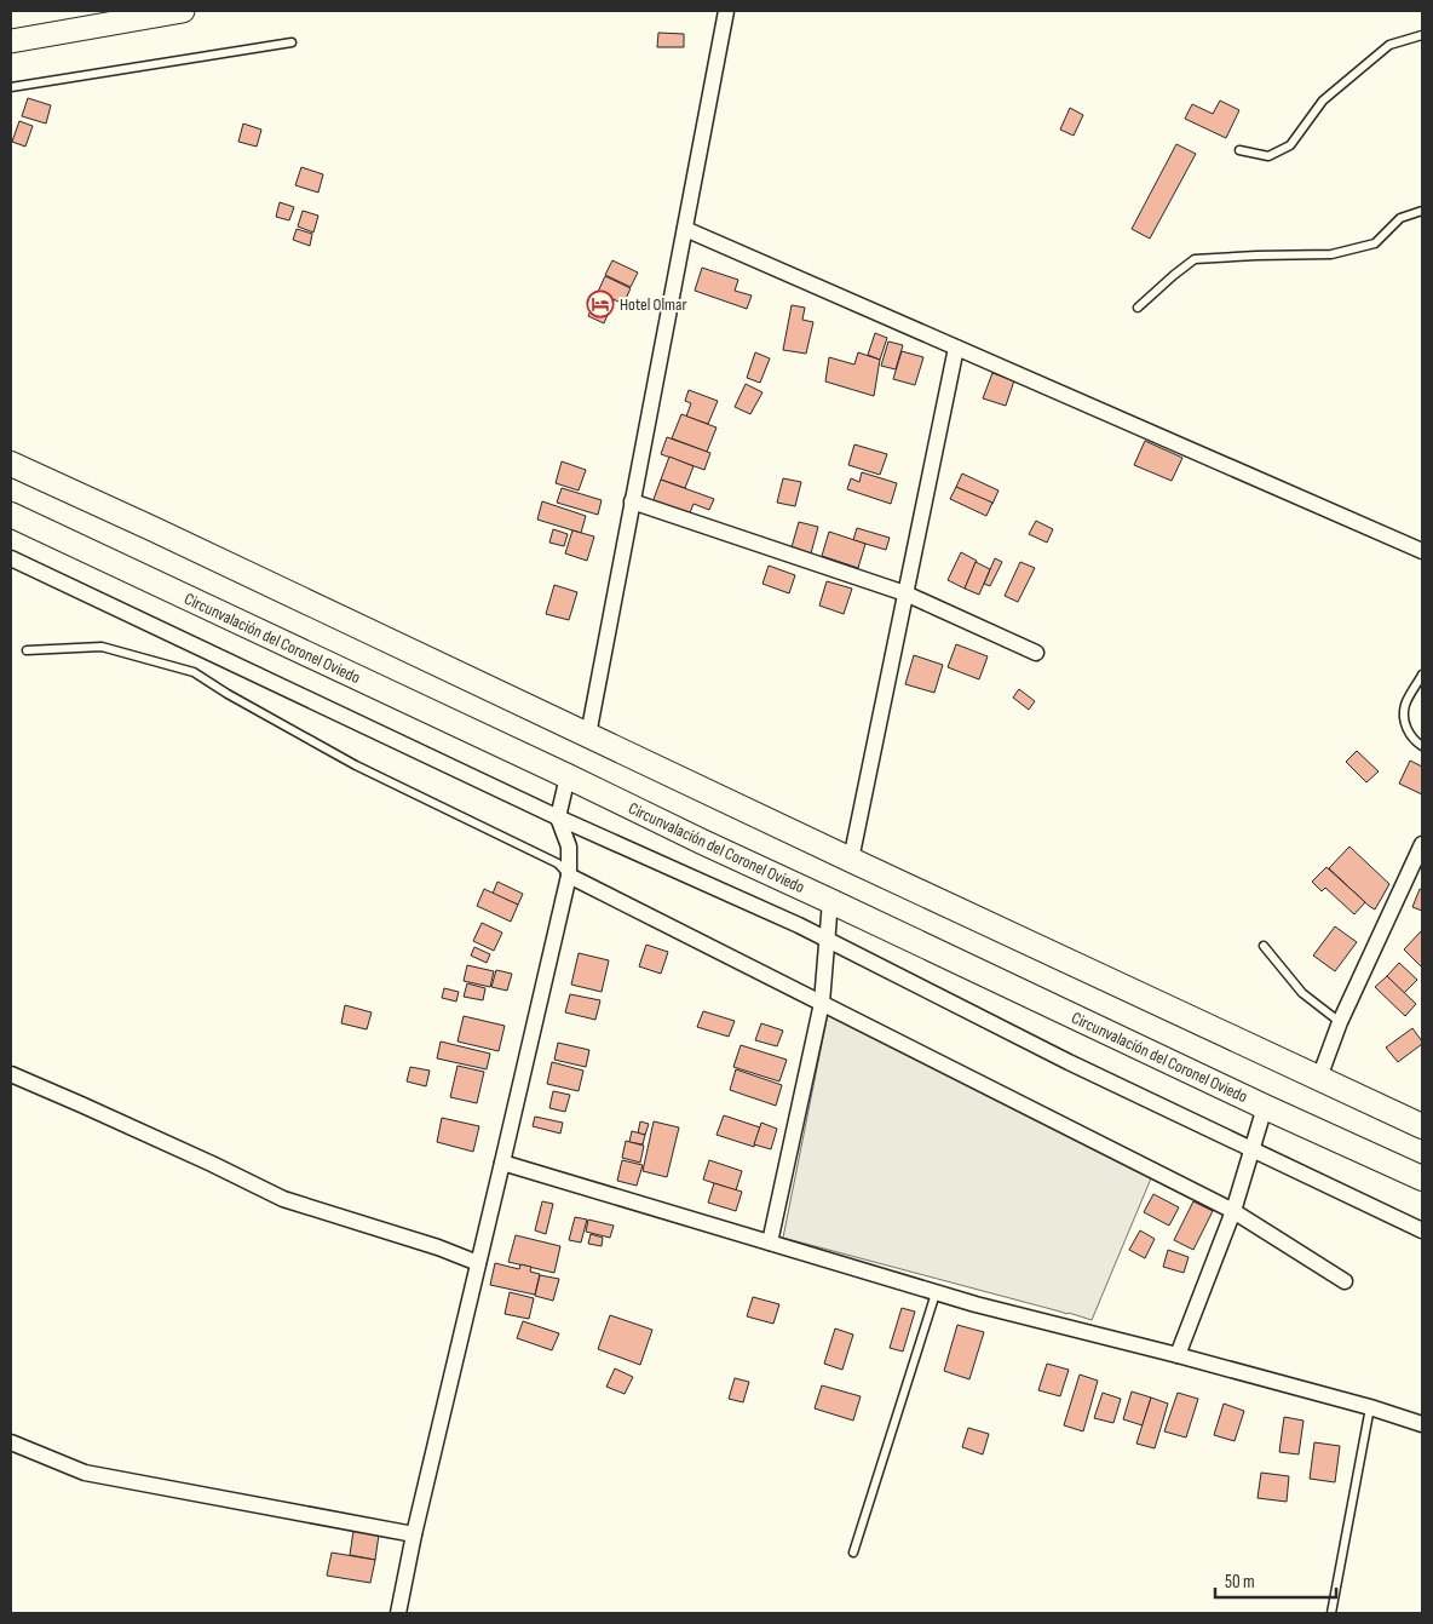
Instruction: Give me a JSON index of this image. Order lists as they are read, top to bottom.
{
  "streets": {
    "highway": ["Circunvalación del Coronel Oviedo"]
  },
  "places": {
    "hotel": ["Hotel Olmar"]
  },
  "scale_bar": "50 m"
}
